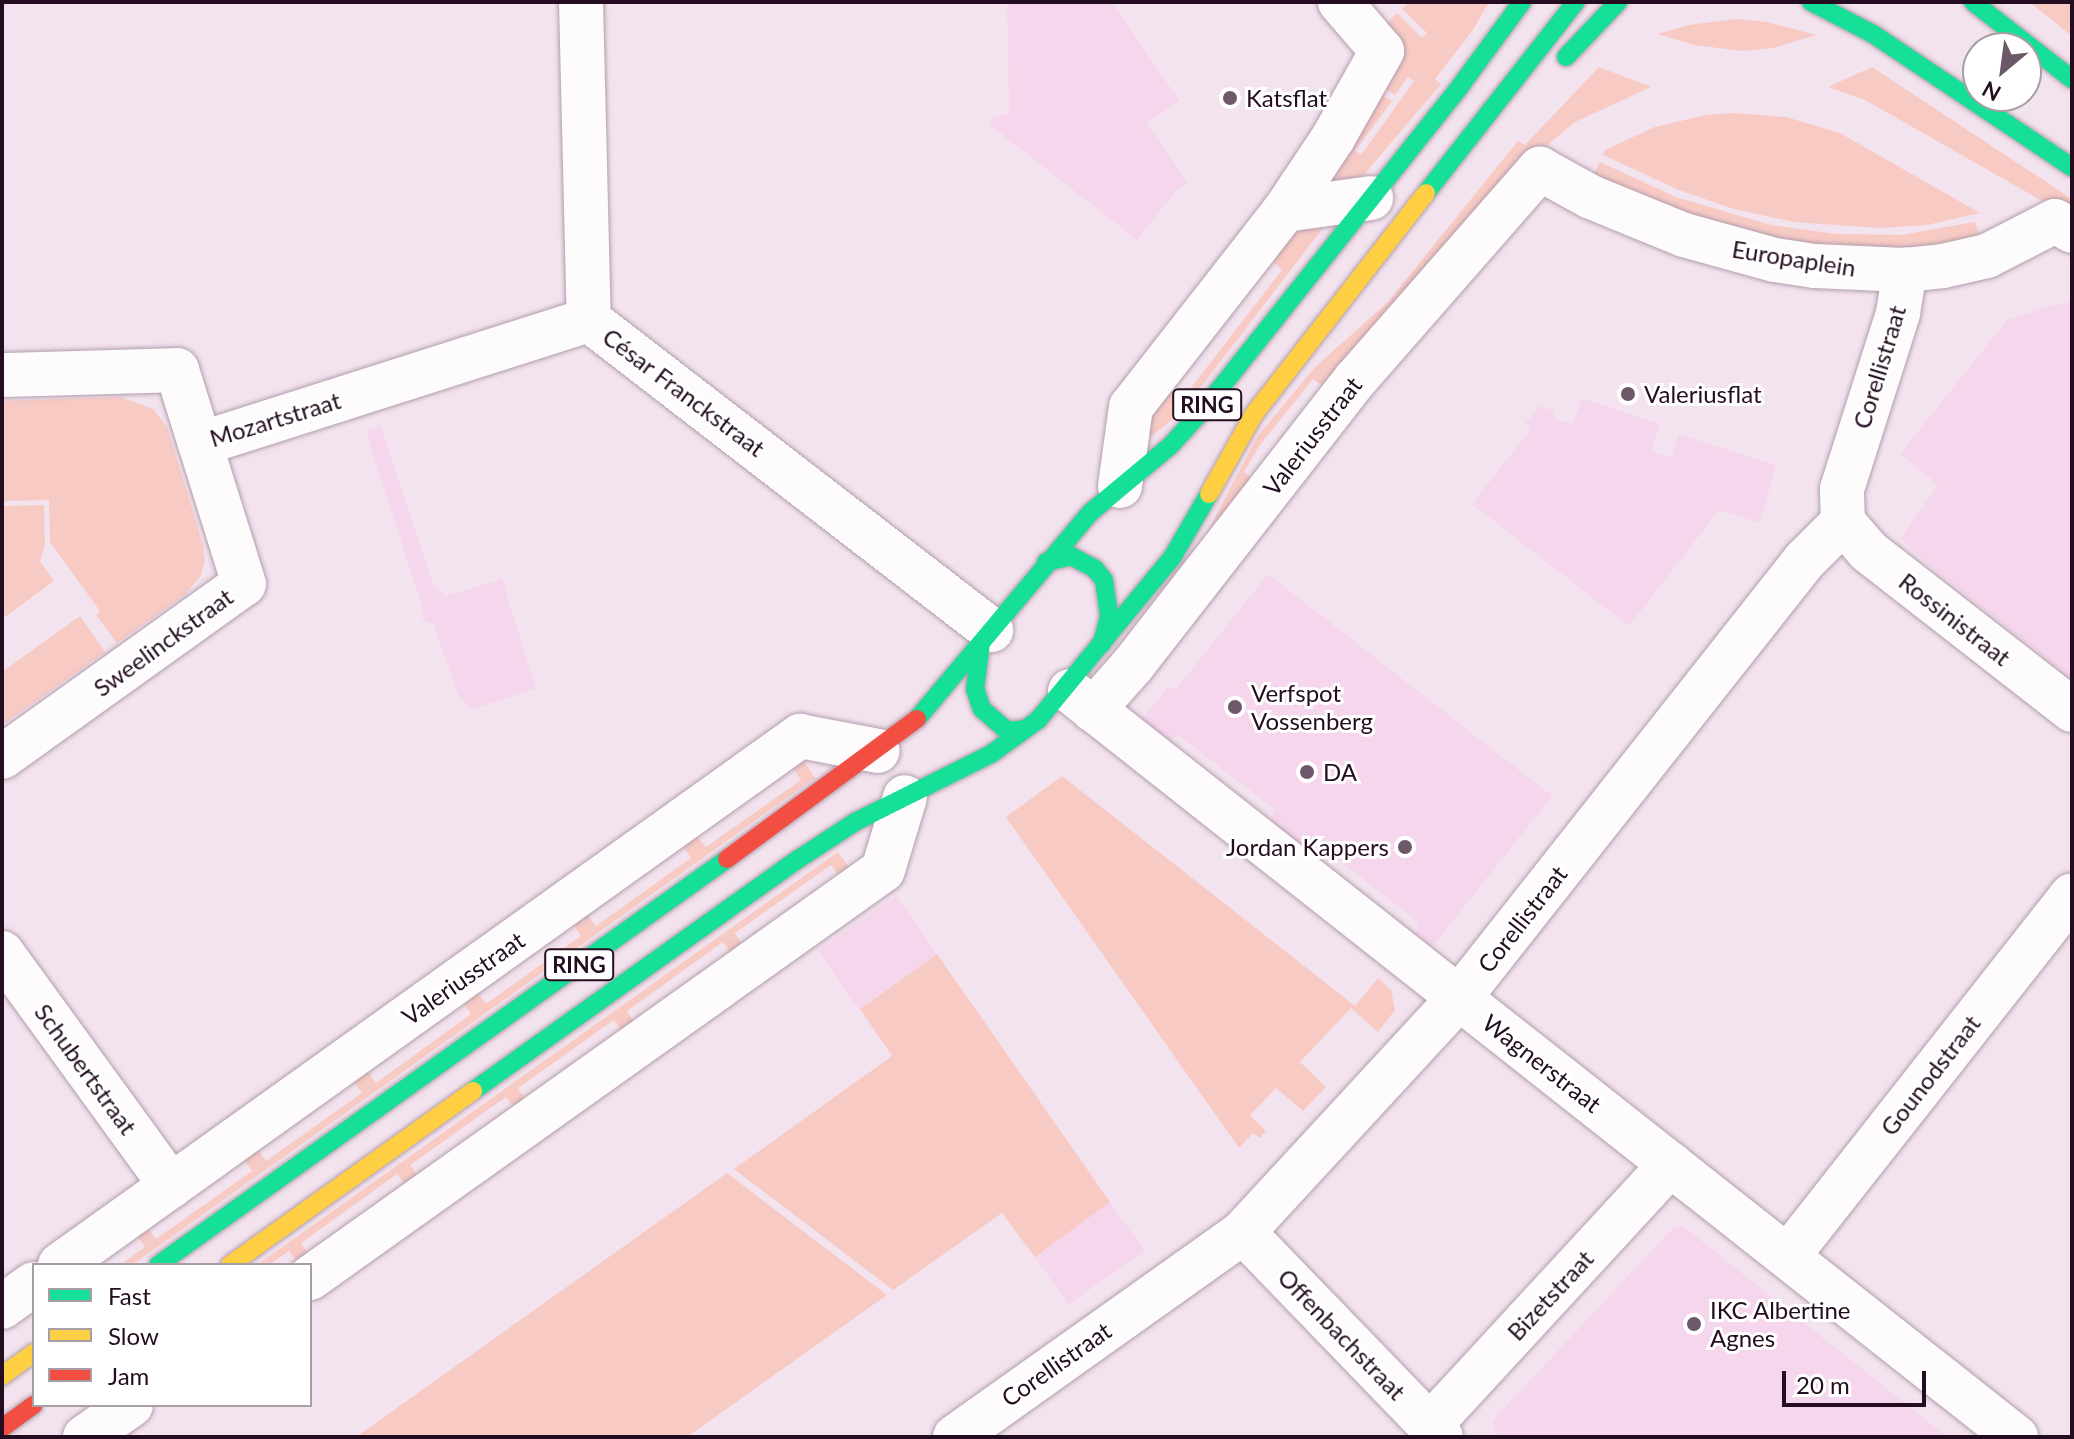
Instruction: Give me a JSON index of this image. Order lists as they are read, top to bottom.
{
  "streets": {
    "main road": ["RING", "Valeriusstraat"],
    "street": [
      "Europaplein",
      "Corellistraat",
      "César Franckstraat",
      "Mozartstraat",
      "Rossinistraat",
      "Sweelinckstraat",
      "Wagnerstraat",
      "Schubertstraat",
      "Gounodstraat",
      "Bizetstraat",
      "Offenbachstraat"
    ]
  },
  "crossings": [
    ["Europaplein", "Corellistraat"],
    ["Europaplein", "Valeriusstraat"],
    ["Corellistraat", "Rossinistraat"],
    ["Corellistraat", "Wagnerstraat"],
    ["Corellistraat", "Offenbachstraat"],
    ["César Franckstraat", "RING"],
    ["César Franckstraat", "Mozartstraat"],
    ["César Franckstraat", "Valeriusstraat"],
    ["César Franckstraat", "Wagnerstraat"],
    ["RING", "Valeriusstraat"],
    ["RING", "Wagnerstraat"],
    ["Mozartstraat", "Sweelinckstraat"],
    ["Valeriusstraat", "Wagnerstraat"],
    ["Valeriusstraat", "Schubertstraat"],
    ["Wagnerstraat", "Gounodstraat"],
    ["Wagnerstraat", "Bizetstraat"],
    ["Bizetstraat", "Offenbachstraat"]
  ],
  "places": [
    "Katsflat",
    "Valeriusflat",
    "Verfspot Vossenberg",
    "DA",
    "Jordan Kappers",
    "IKC Albertine Agnes"
  ],
  "legend": ["Fast", "Slow", "Jam"],
  "scale_bar": "20 m",
  "north": "bottom left"
}
